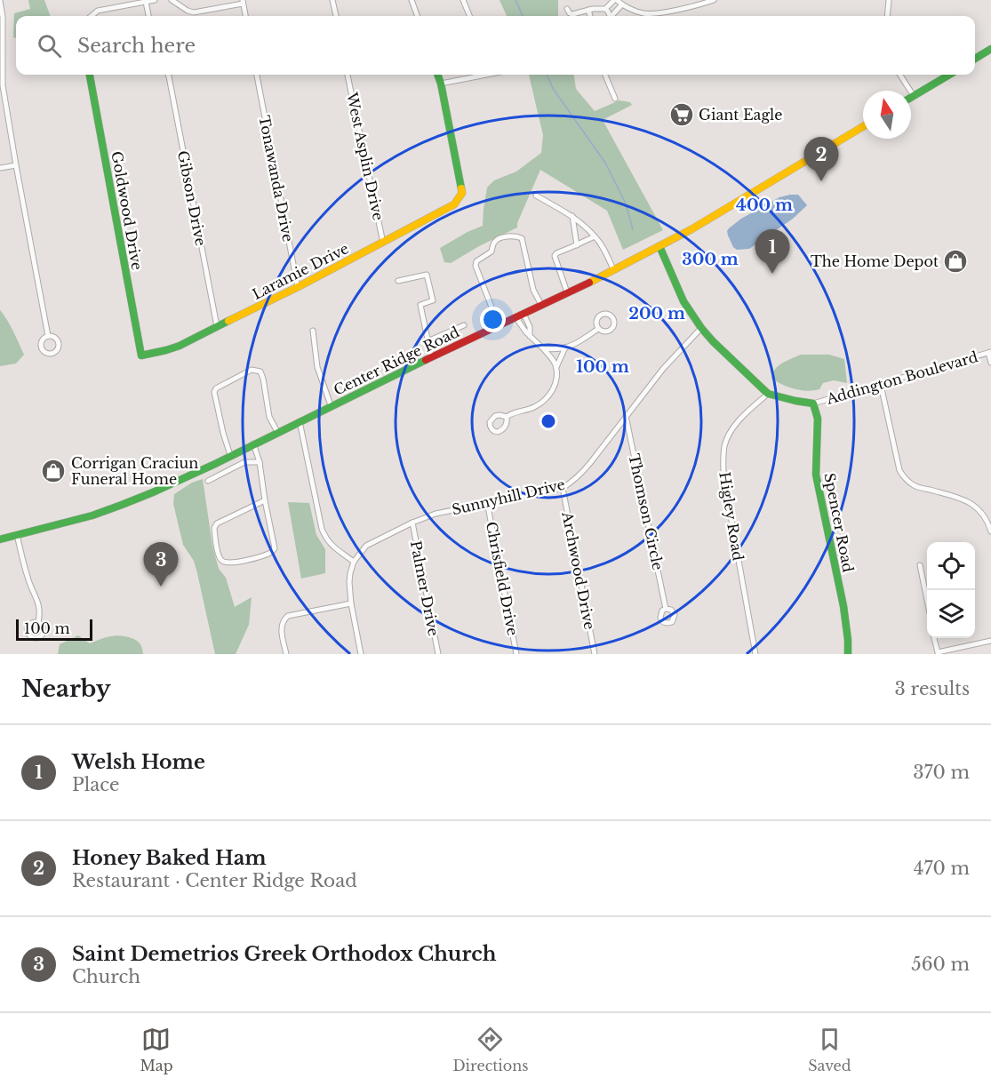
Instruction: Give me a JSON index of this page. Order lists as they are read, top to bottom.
{
  "streets": {
    "street": [
      "West Asplin Drive",
      "Tonawanda Drive",
      "Gibson Drive",
      "Goldwood Drive",
      "Laramie Drive",
      "Center Ridge Road",
      "Addington Boulevard",
      "Sunnyhill Drive",
      "Thomson Circle",
      "Higley Road",
      "Spencer Road",
      "Archwood Drive",
      "Chrisfield Drive",
      "Palmer Drive"
    ]
  },
  "crossings": [
    ["West Asplin Drive", "Laramie Drive"],
    ["Tonawanda Drive", "Laramie Drive"],
    ["Gibson Drive", "Laramie Drive"],
    ["Goldwood Drive", "Laramie Drive"],
    ["Addington Boulevard", "Spencer Road"],
    ["Sunnyhill Drive", "Thomson Circle"],
    ["Sunnyhill Drive", "Archwood Drive"],
    ["Sunnyhill Drive", "Chrisfield Drive"],
    ["Sunnyhill Drive", "Palmer Drive"]
  ],
  "places": {
    "supermarket": ["Giant Eagle"],
    "shop": ["The Home Depot", "Corrigan Craciun Funeral Home"]
  },
  "scale_bar": "100 m",
  "north": "top",
  "page": {
    "search": "Search here",
    "pins": ["2", "1", "3"],
    "scale": "100 m",
    "heading": ["Nearby", "3 results"],
    "list": [
      {
        "mark": "1",
        "name": "Welsh Home",
        "note": "Place",
        "value": "370 m"
      },
      {
        "mark": "2",
        "name": "Honey Baked Ham",
        "note": "Restaurant · Center Ridge Road",
        "value": "470 m"
      },
      {
        "mark": "3",
        "name": "Saint Demetrios Greek Orthodox Church",
        "note": "Church",
        "value": "560 m"
      }
    ],
    "nav": ["Map", "Directions", "Saved"]
  },
  "rings": [
    "400 m",
    "300 m",
    "200 m",
    "100 m"
  ]
}
